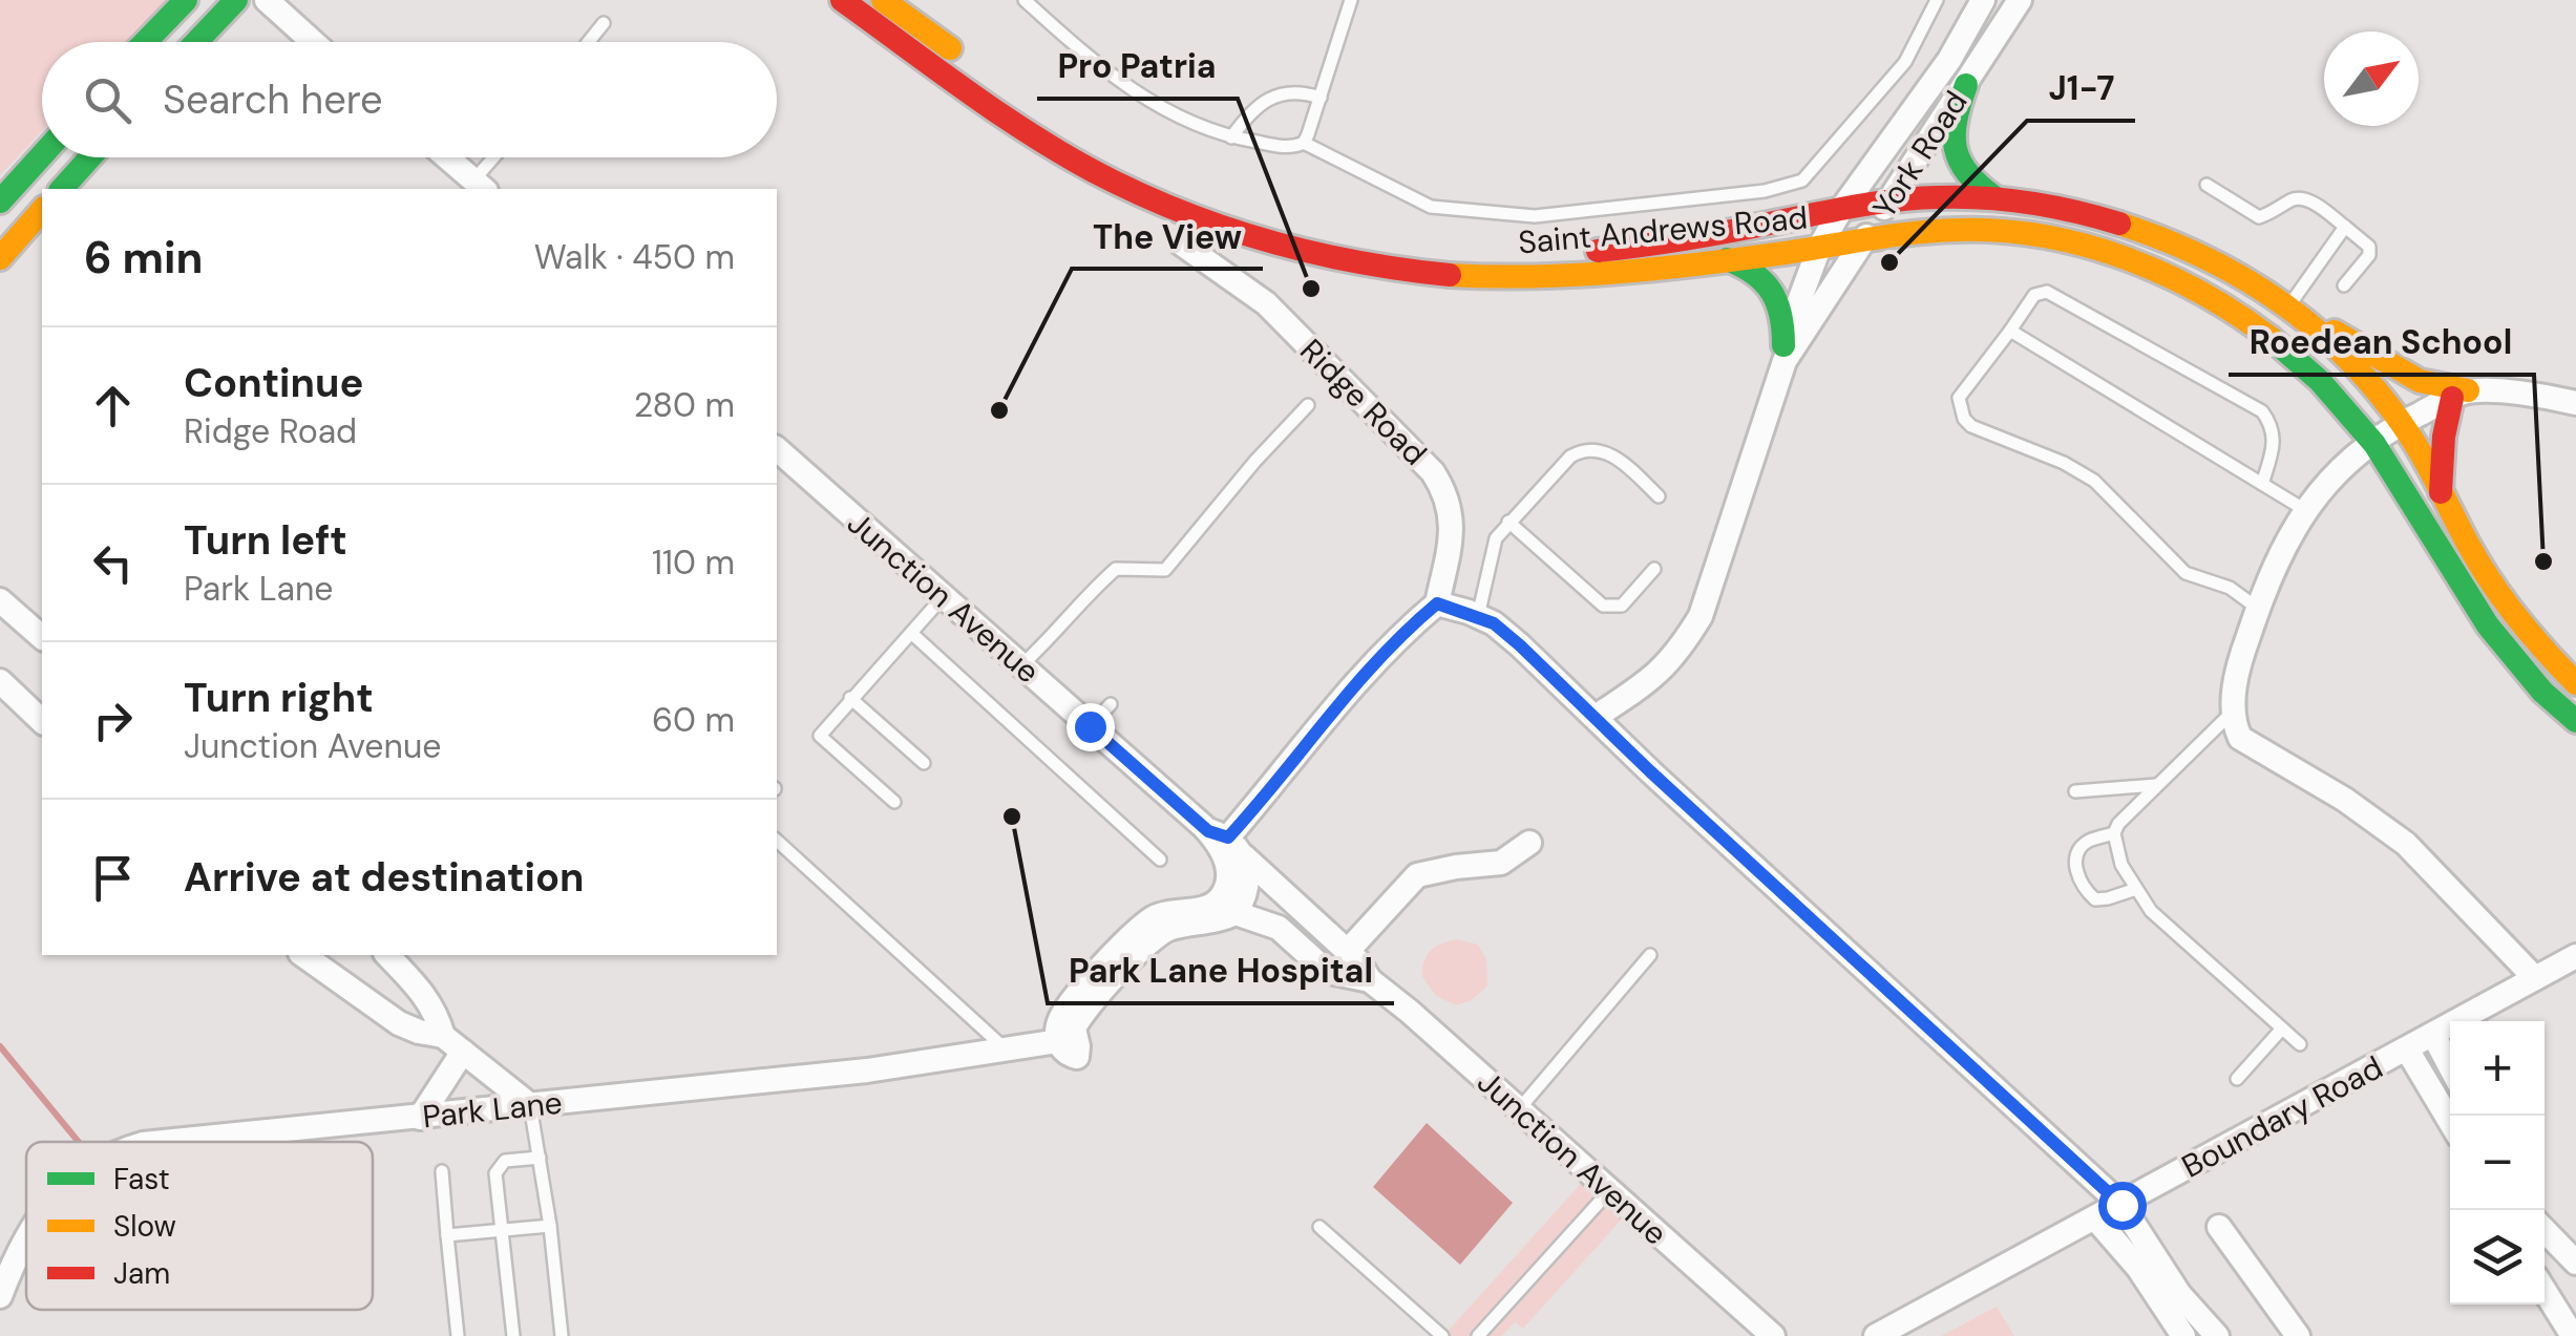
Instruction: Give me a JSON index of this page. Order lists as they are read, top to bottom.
{
  "streets": {
    "main road": ["Saint Andrews Road"],
    "street": [
      "York Road",
      "Ridge Road",
      "Junction Avenue",
      "Park Lane",
      "Boundary Road"
    ]
  },
  "crossings": [
    ["York Road", "Saint Andrews Road"],
    ["Junction Avenue", "Park Lane"]
  ],
  "places": [
    "J1-7",
    "Pro Patria",
    "The View",
    "Roedean School",
    "Park Lane Hospital"
  ],
  "legend": ["Fast", "Slow", "Jam"],
  "north": "top right",
  "page": {
    "search": "Search here",
    "heading": ["6 min", "Walk · 450 m"],
    "list": [
      ["Continue", "Ridge Road", "280 m"],
      ["Turn left", "Park Lane", "110 m"],
      ["Turn right", "Junction Avenue", "60 m"],
      "Arrive at destination"
    ],
    "map_buttons": ["+", "−"]
  }
}
